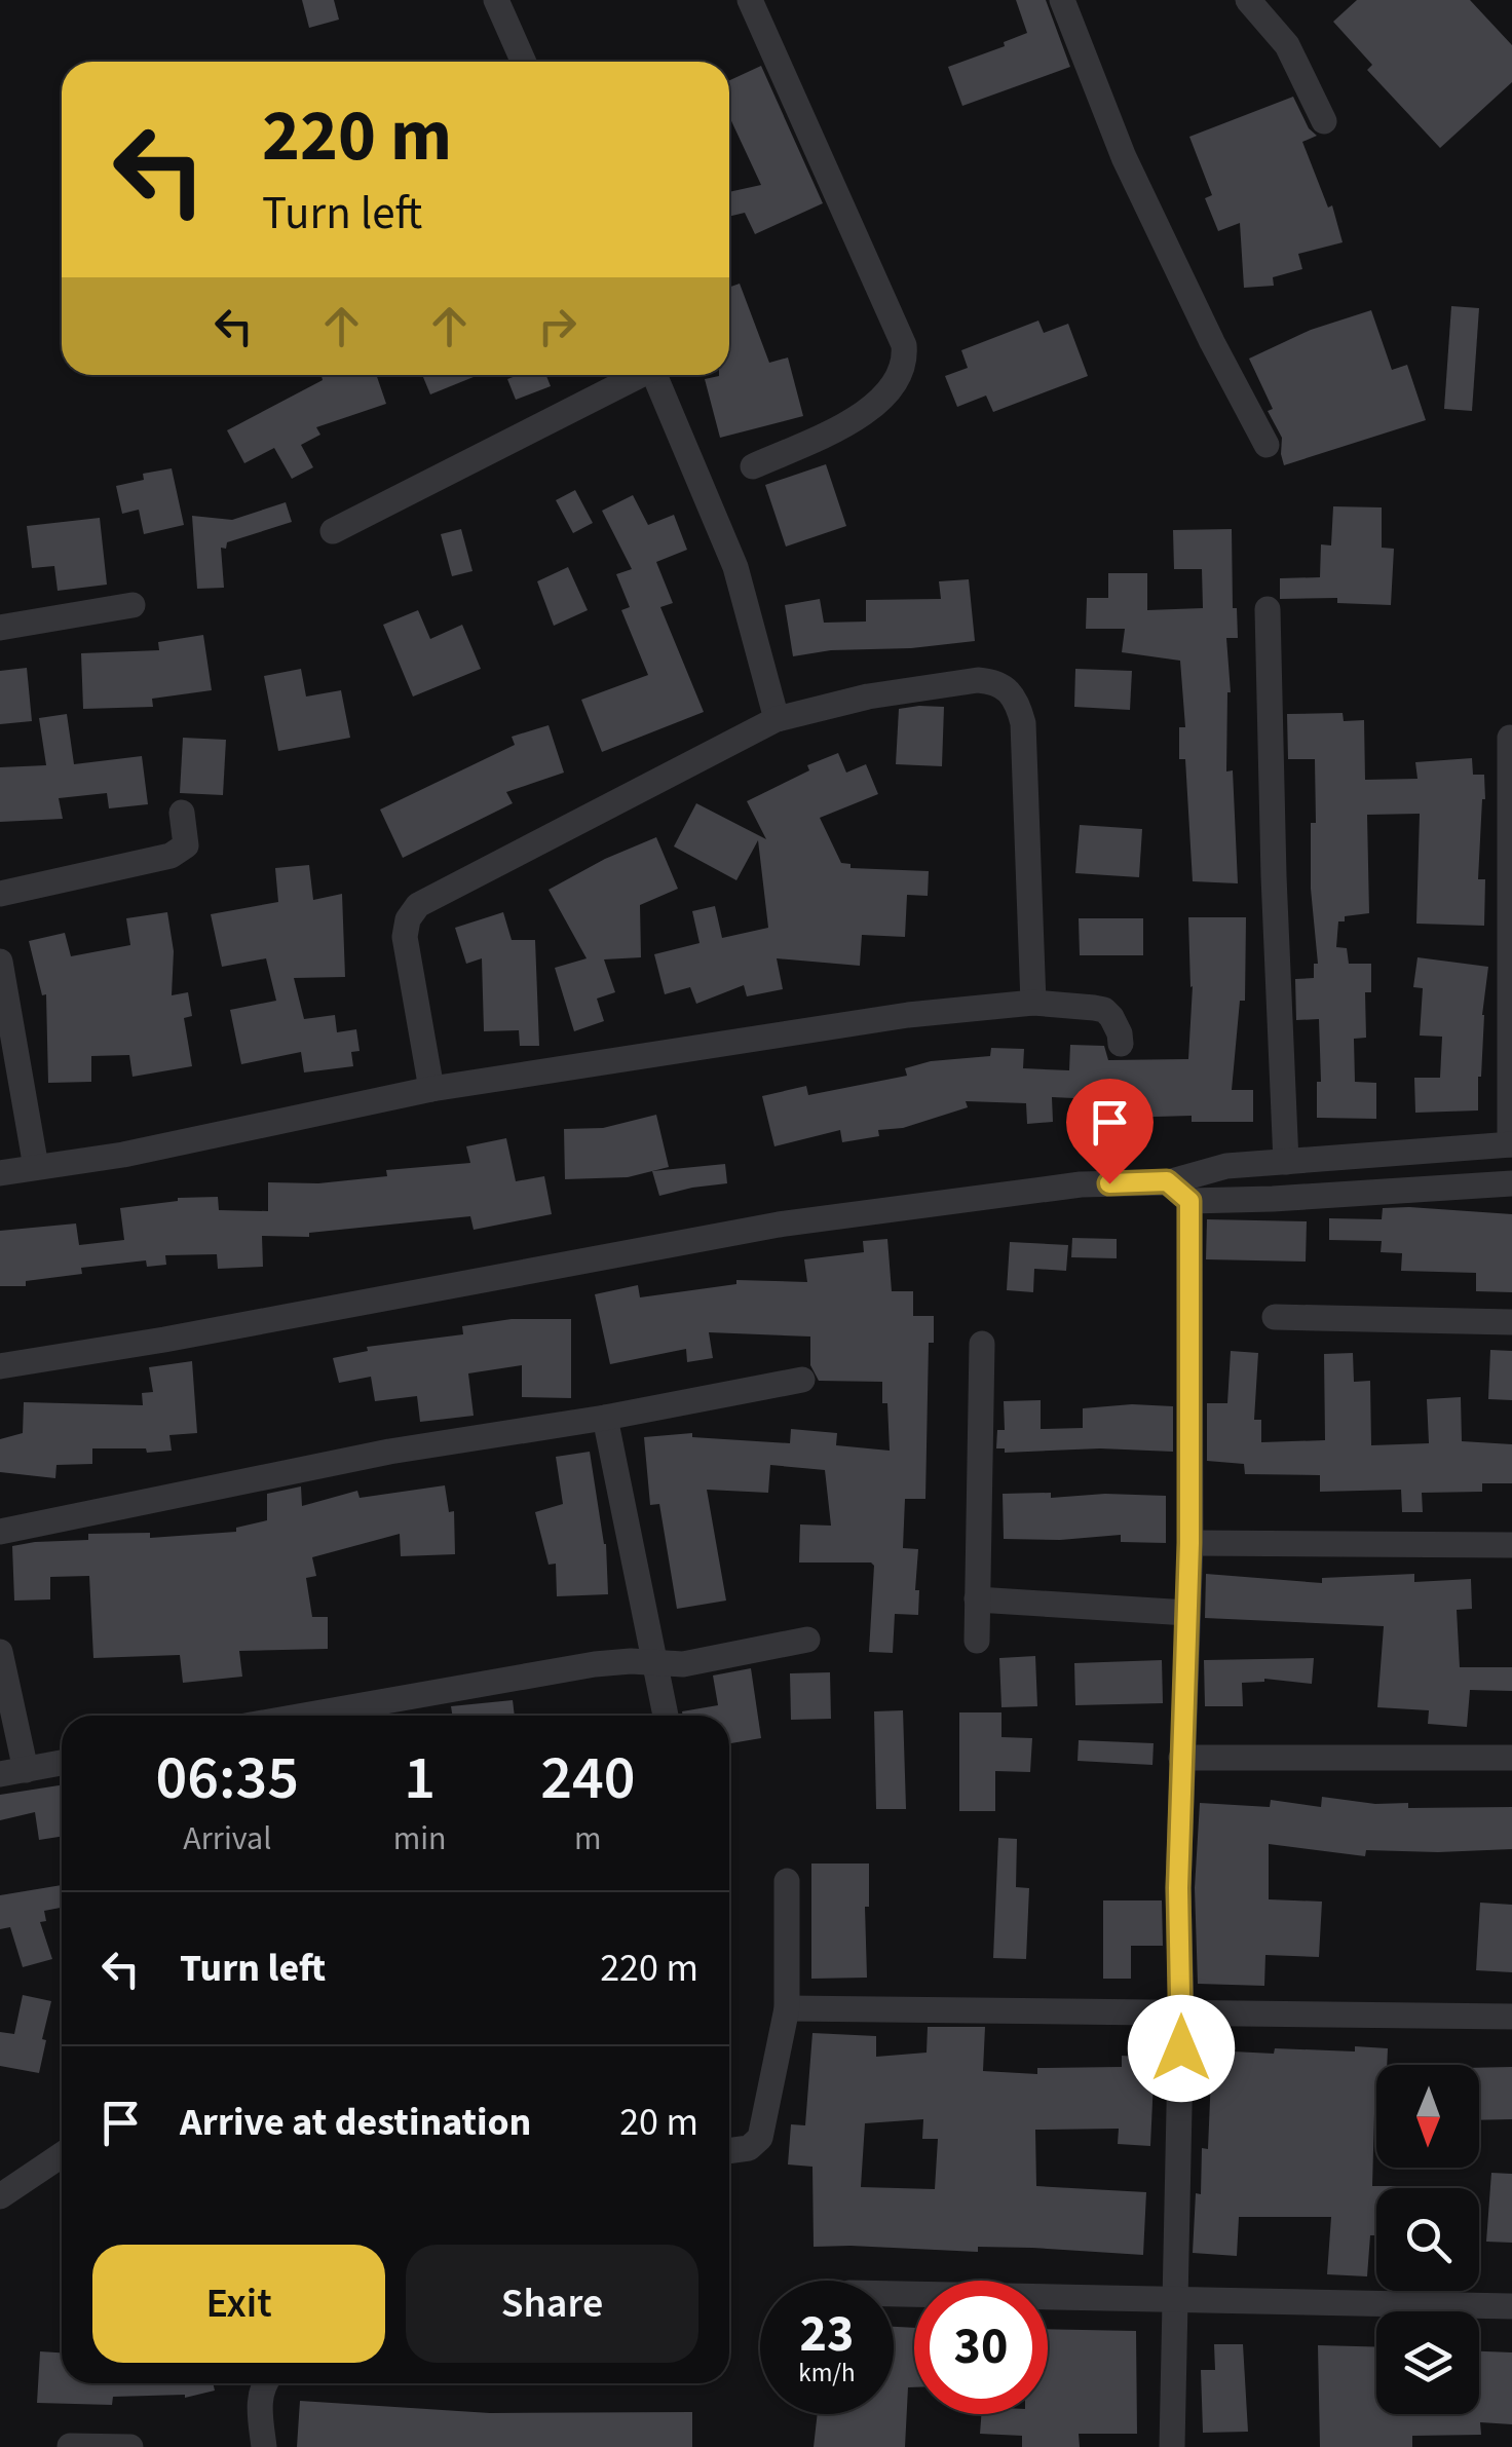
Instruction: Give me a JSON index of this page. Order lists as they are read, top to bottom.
{
  "north": "bottom",
  "page": {
    "turn": ["220 m", "Turn left"],
    "eta": [
      "06:35",
      "Arrival",
      "1",
      "min",
      "240",
      "m"
    ],
    "list": [
      {
        "name": "Turn left",
        "value": "220 m"
      },
      {
        "name": "Arrive at destination",
        "value": "20 m"
      }
    ],
    "buttons": ["Exit", "Share"],
    "speed": "23 km/h",
    "limit": "30"
  }
}
